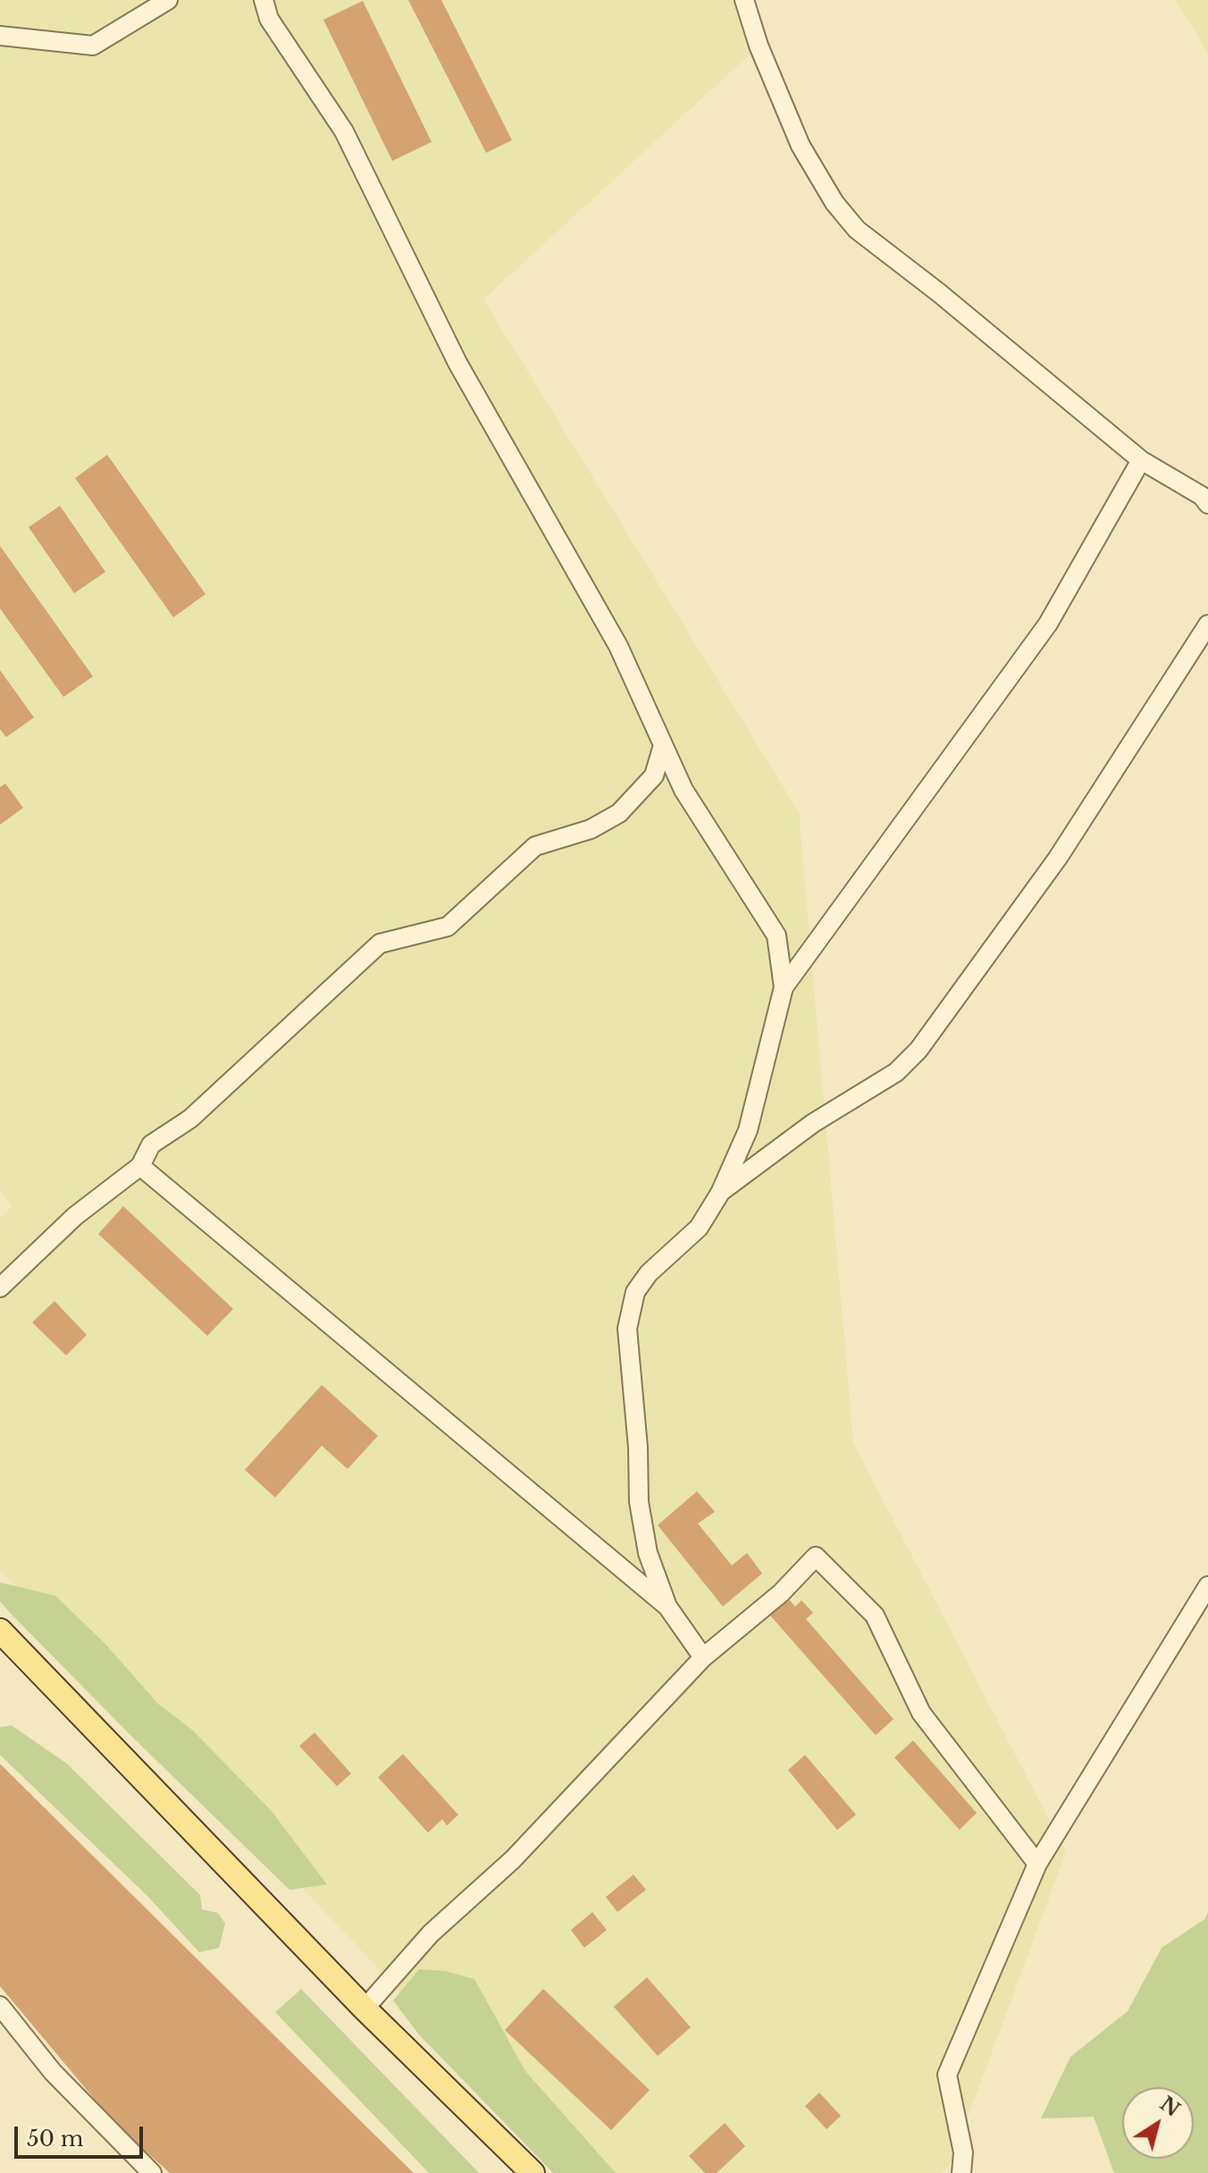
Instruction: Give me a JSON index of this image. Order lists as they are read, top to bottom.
{
  "scale_bar": "50 m",
  "north": "top right"
}
